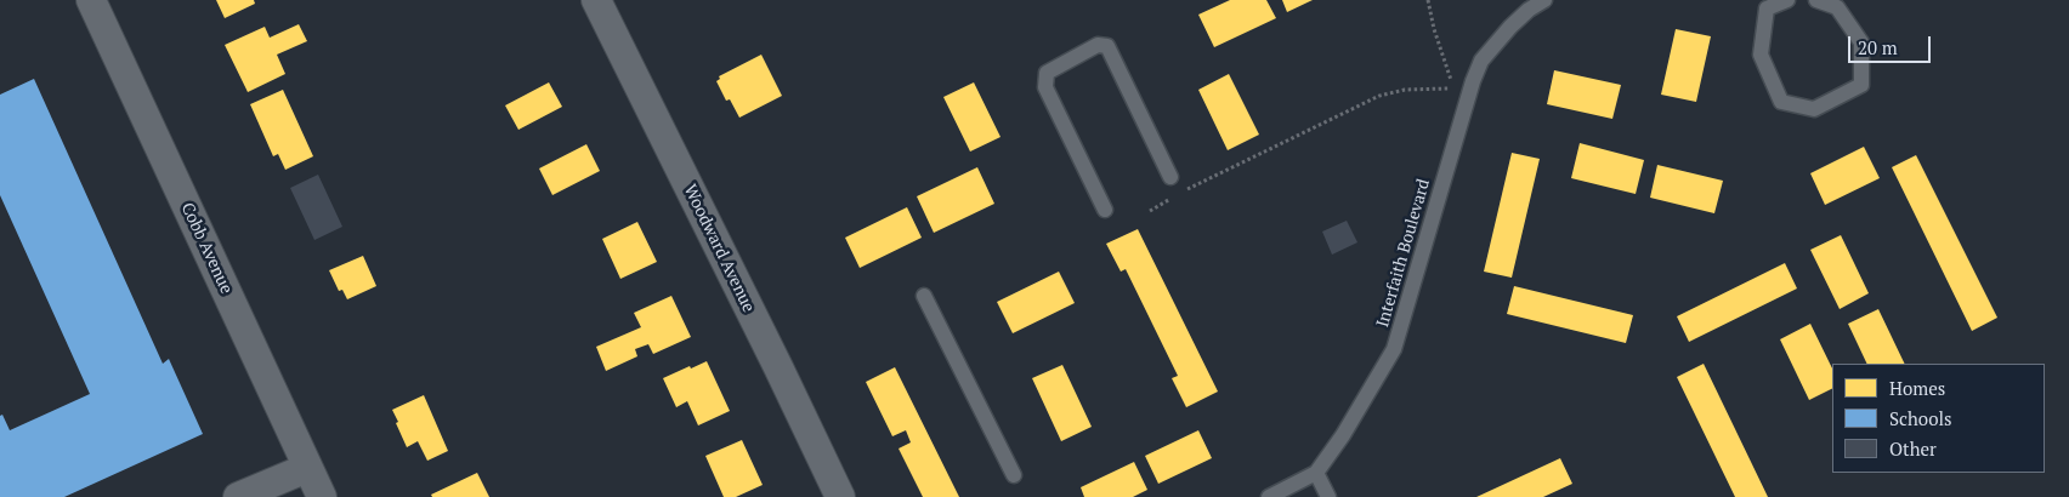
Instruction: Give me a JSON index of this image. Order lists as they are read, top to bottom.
{
  "streets": {
    "street": ["Cobb Avenue", "Woodward Avenue"],
    "lane": ["Interfaith Boulevard"]
  },
  "legend": ["Homes", "Schools", "Other"],
  "scale_bar": "20 m"
}
